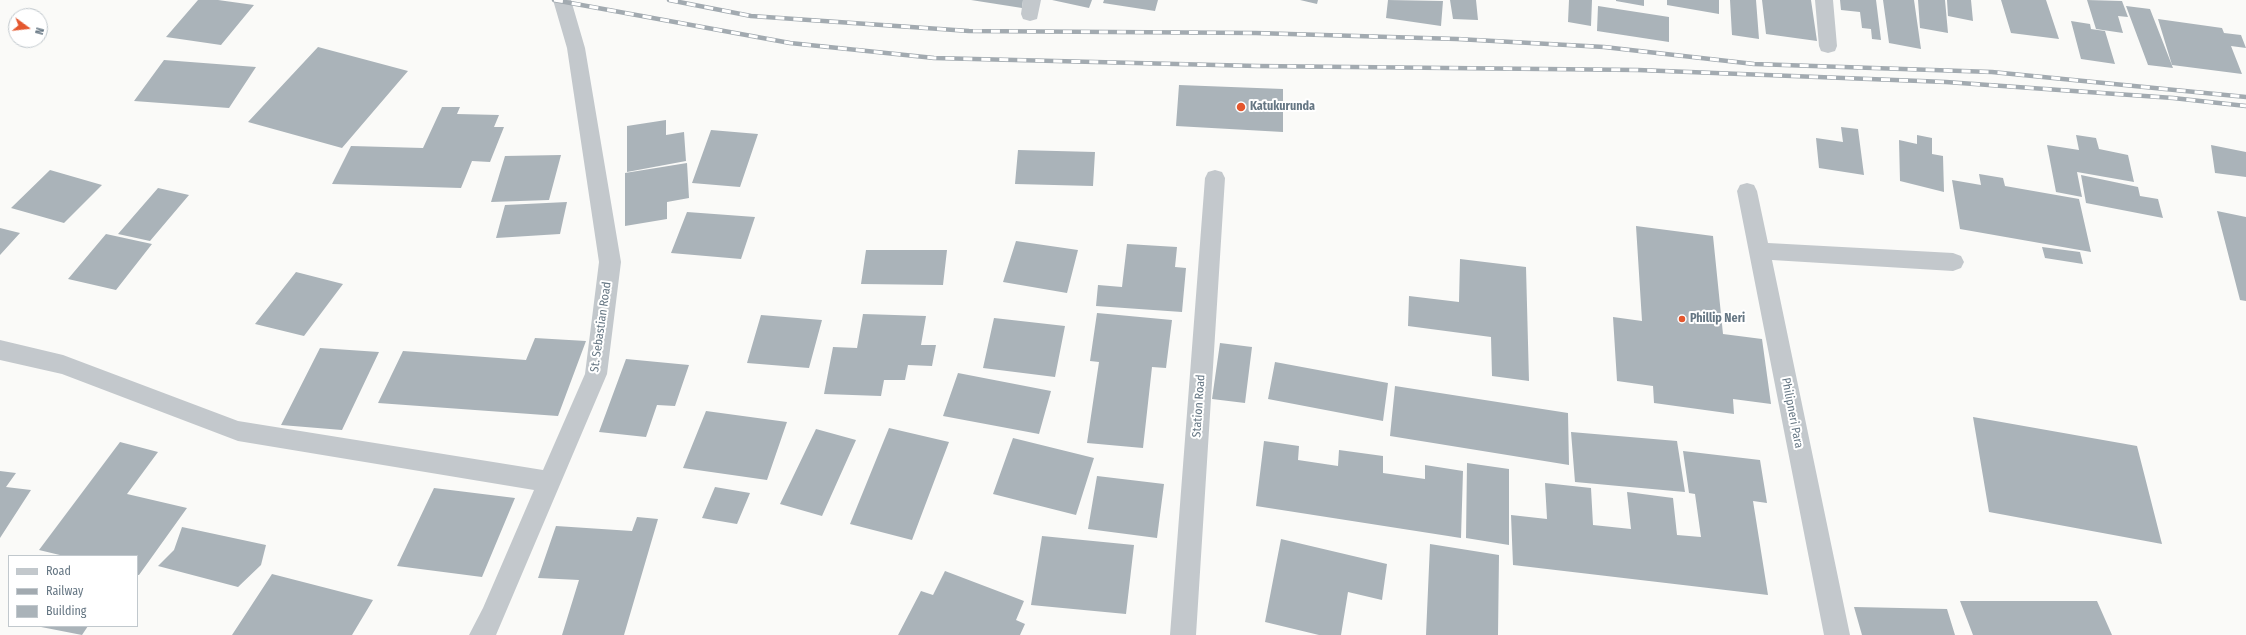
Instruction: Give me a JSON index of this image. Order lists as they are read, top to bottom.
{
  "streets": {
    "street": ["St. Sebastian Road", "Station Road", "Philipneri Para"]
  },
  "places": ["Katukurunda", "Phillip Neri"],
  "legend": ["Road", "Railway", "Building"],
  "north": "right"
}
